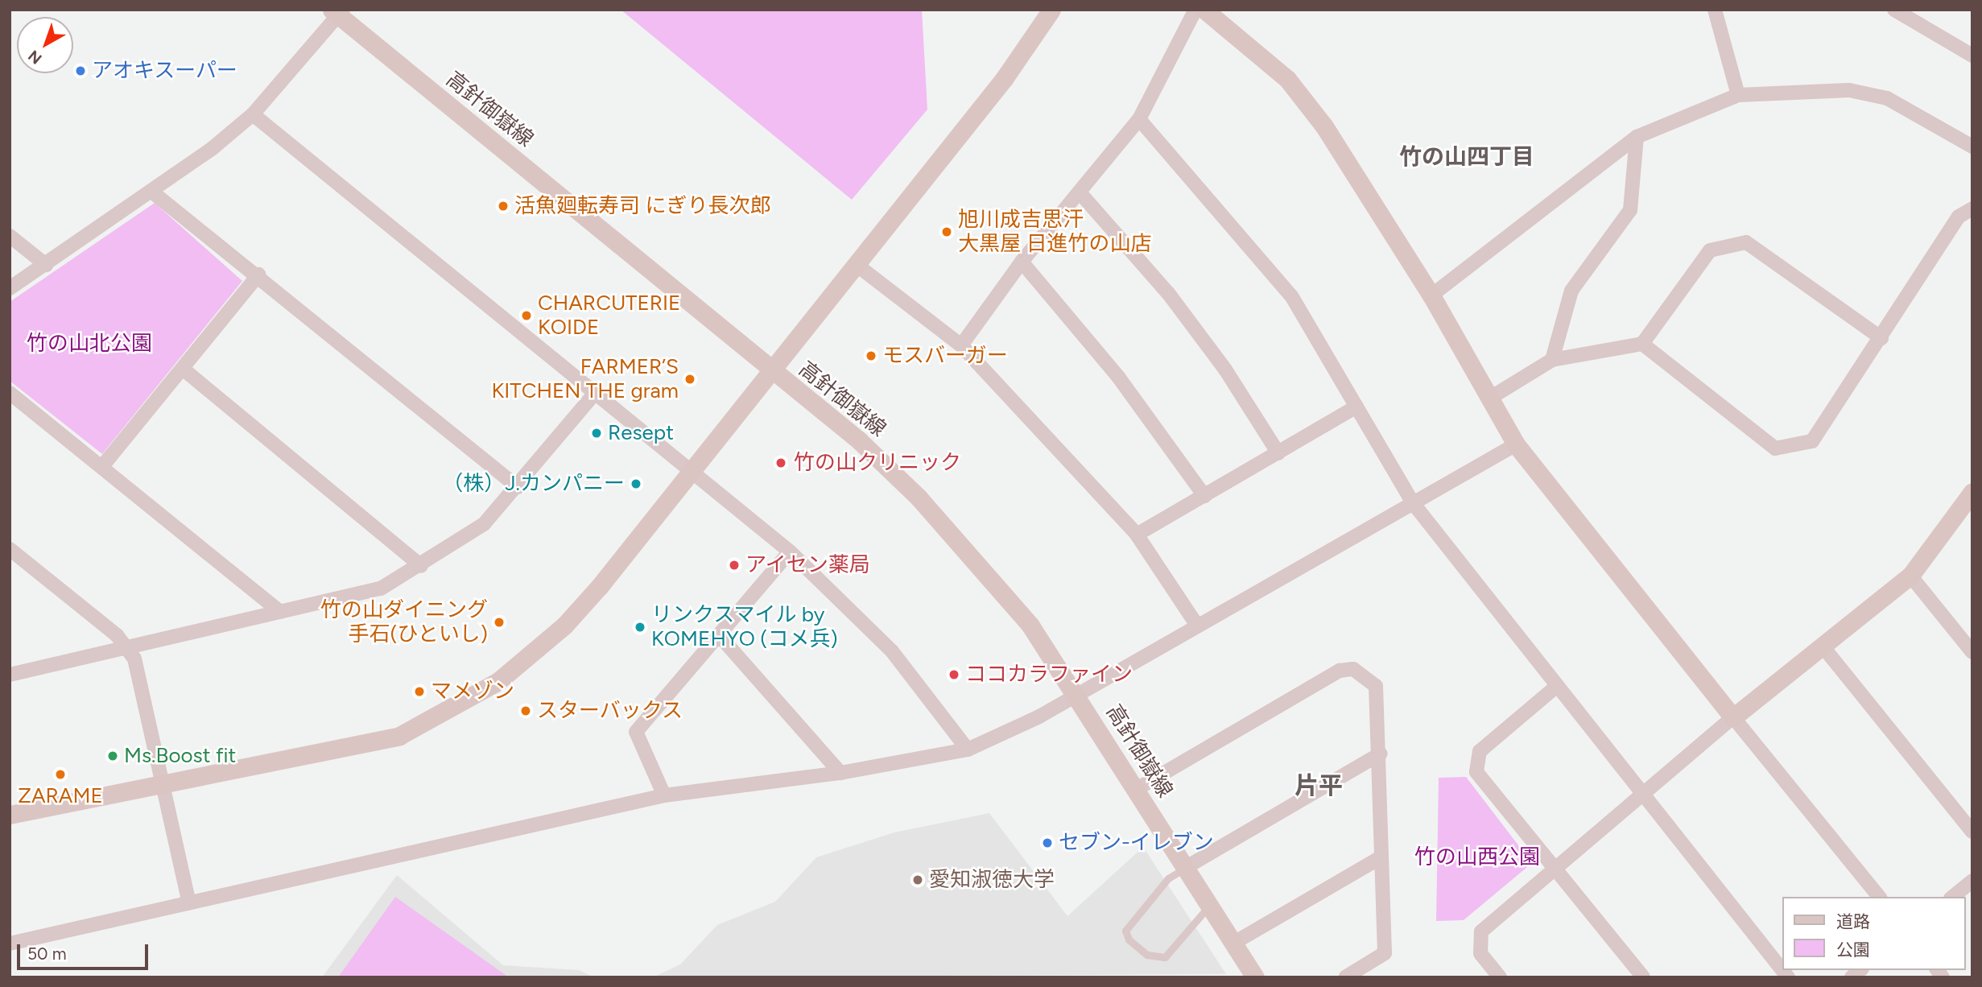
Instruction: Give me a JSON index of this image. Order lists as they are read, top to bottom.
{
  "streets": {
    "street": ["高針御嶽線"]
  },
  "districts": ["竹の山四丁目", "片平"],
  "parks": ["竹の山北公園", "竹の山西公園"],
  "places": [
    "アオキスーパー",
    "活魚廻転寿司 にぎり長次郎",
    "旭川成吉思汗 大黒屋 日進竹の山店",
    "CHARCUTERIE KOIDE",
    "モスバーガー",
    "FARMER’S KITCHEN THE gram",
    "Resept",
    "竹の山クリニック",
    "（株）J.カンパニー",
    "アイセン薬局",
    "竹の山ダイニング 手石(ひといし)",
    "リンクスマイル by KOMEHYO (コメ兵)",
    "ココカラファイン",
    "マメゾン",
    "スターバックス",
    "Ms.Boost fit",
    "ZARAME",
    "セブン-イレブン",
    "愛知淑徳大学"
  ],
  "legend": ["道路", "公園"],
  "scale_bar": "50 m",
  "north": "bottom left"
}
